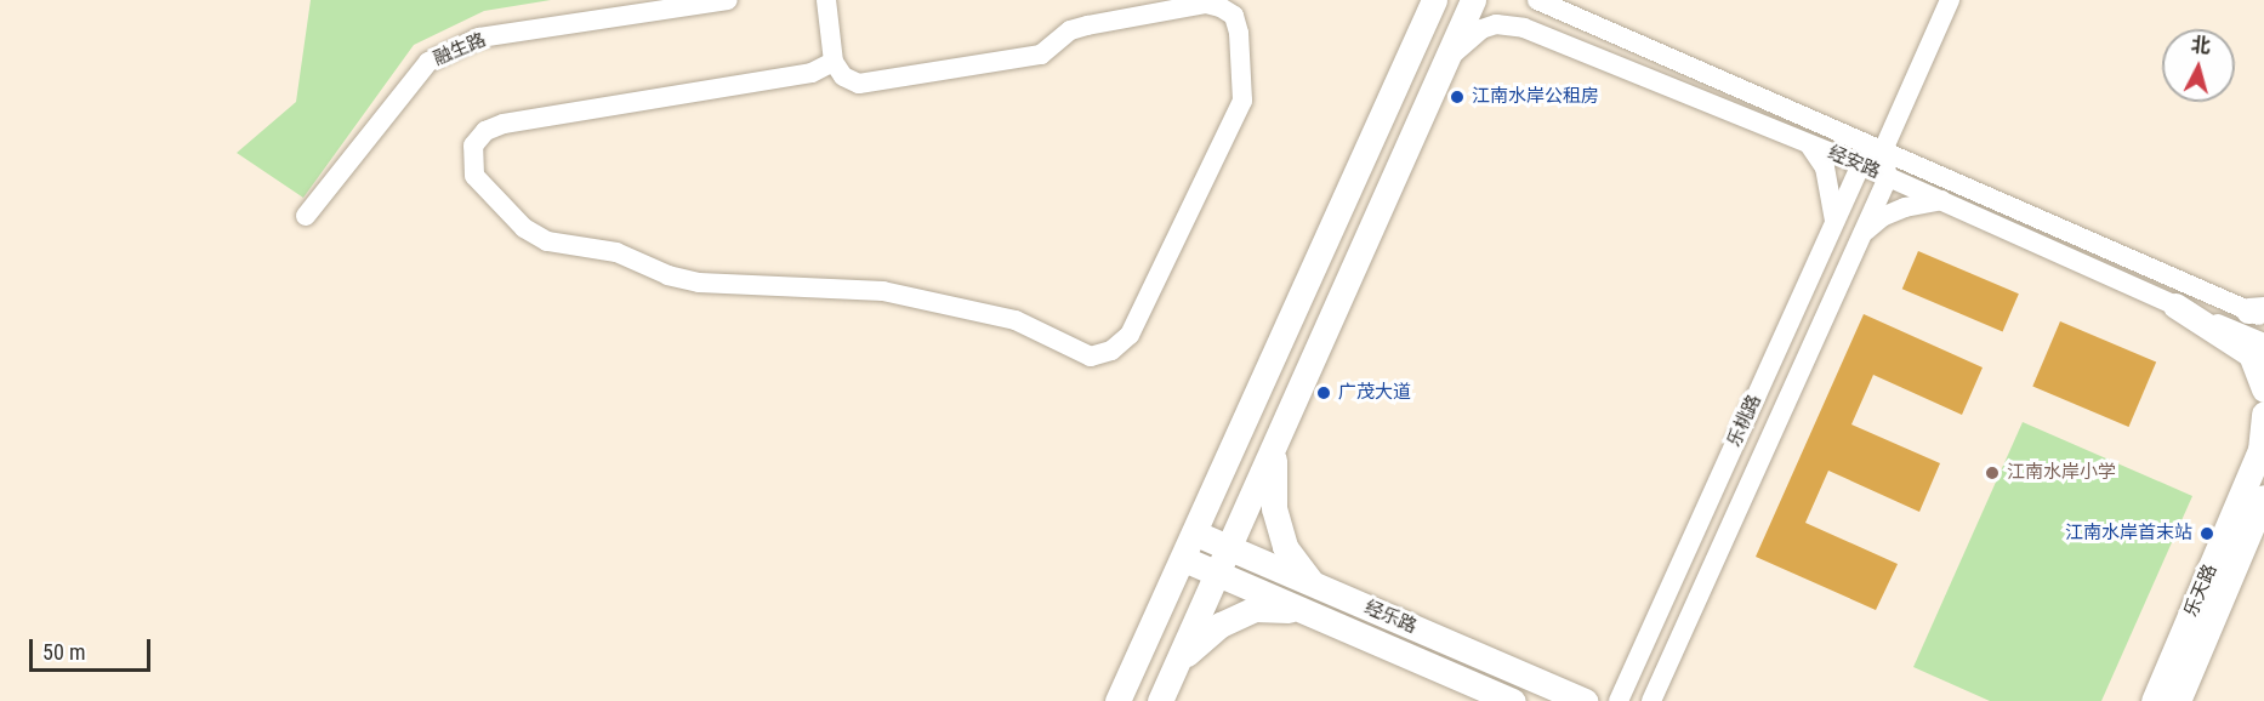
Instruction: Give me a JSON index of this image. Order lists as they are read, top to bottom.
{
  "streets": {
    "main road": ["乐天路", "经乐路"],
    "street": ["融生路", "经安路", "乐桃路"]
  },
  "crossings": [
    ["经安路", "乐桃路"]
  ],
  "places": [
    "江南水岸公租房",
    "广茂大道",
    "江南水岸小学",
    "江南水岸首末站"
  ],
  "scale_bar": "50 m",
  "north": "top"
}
